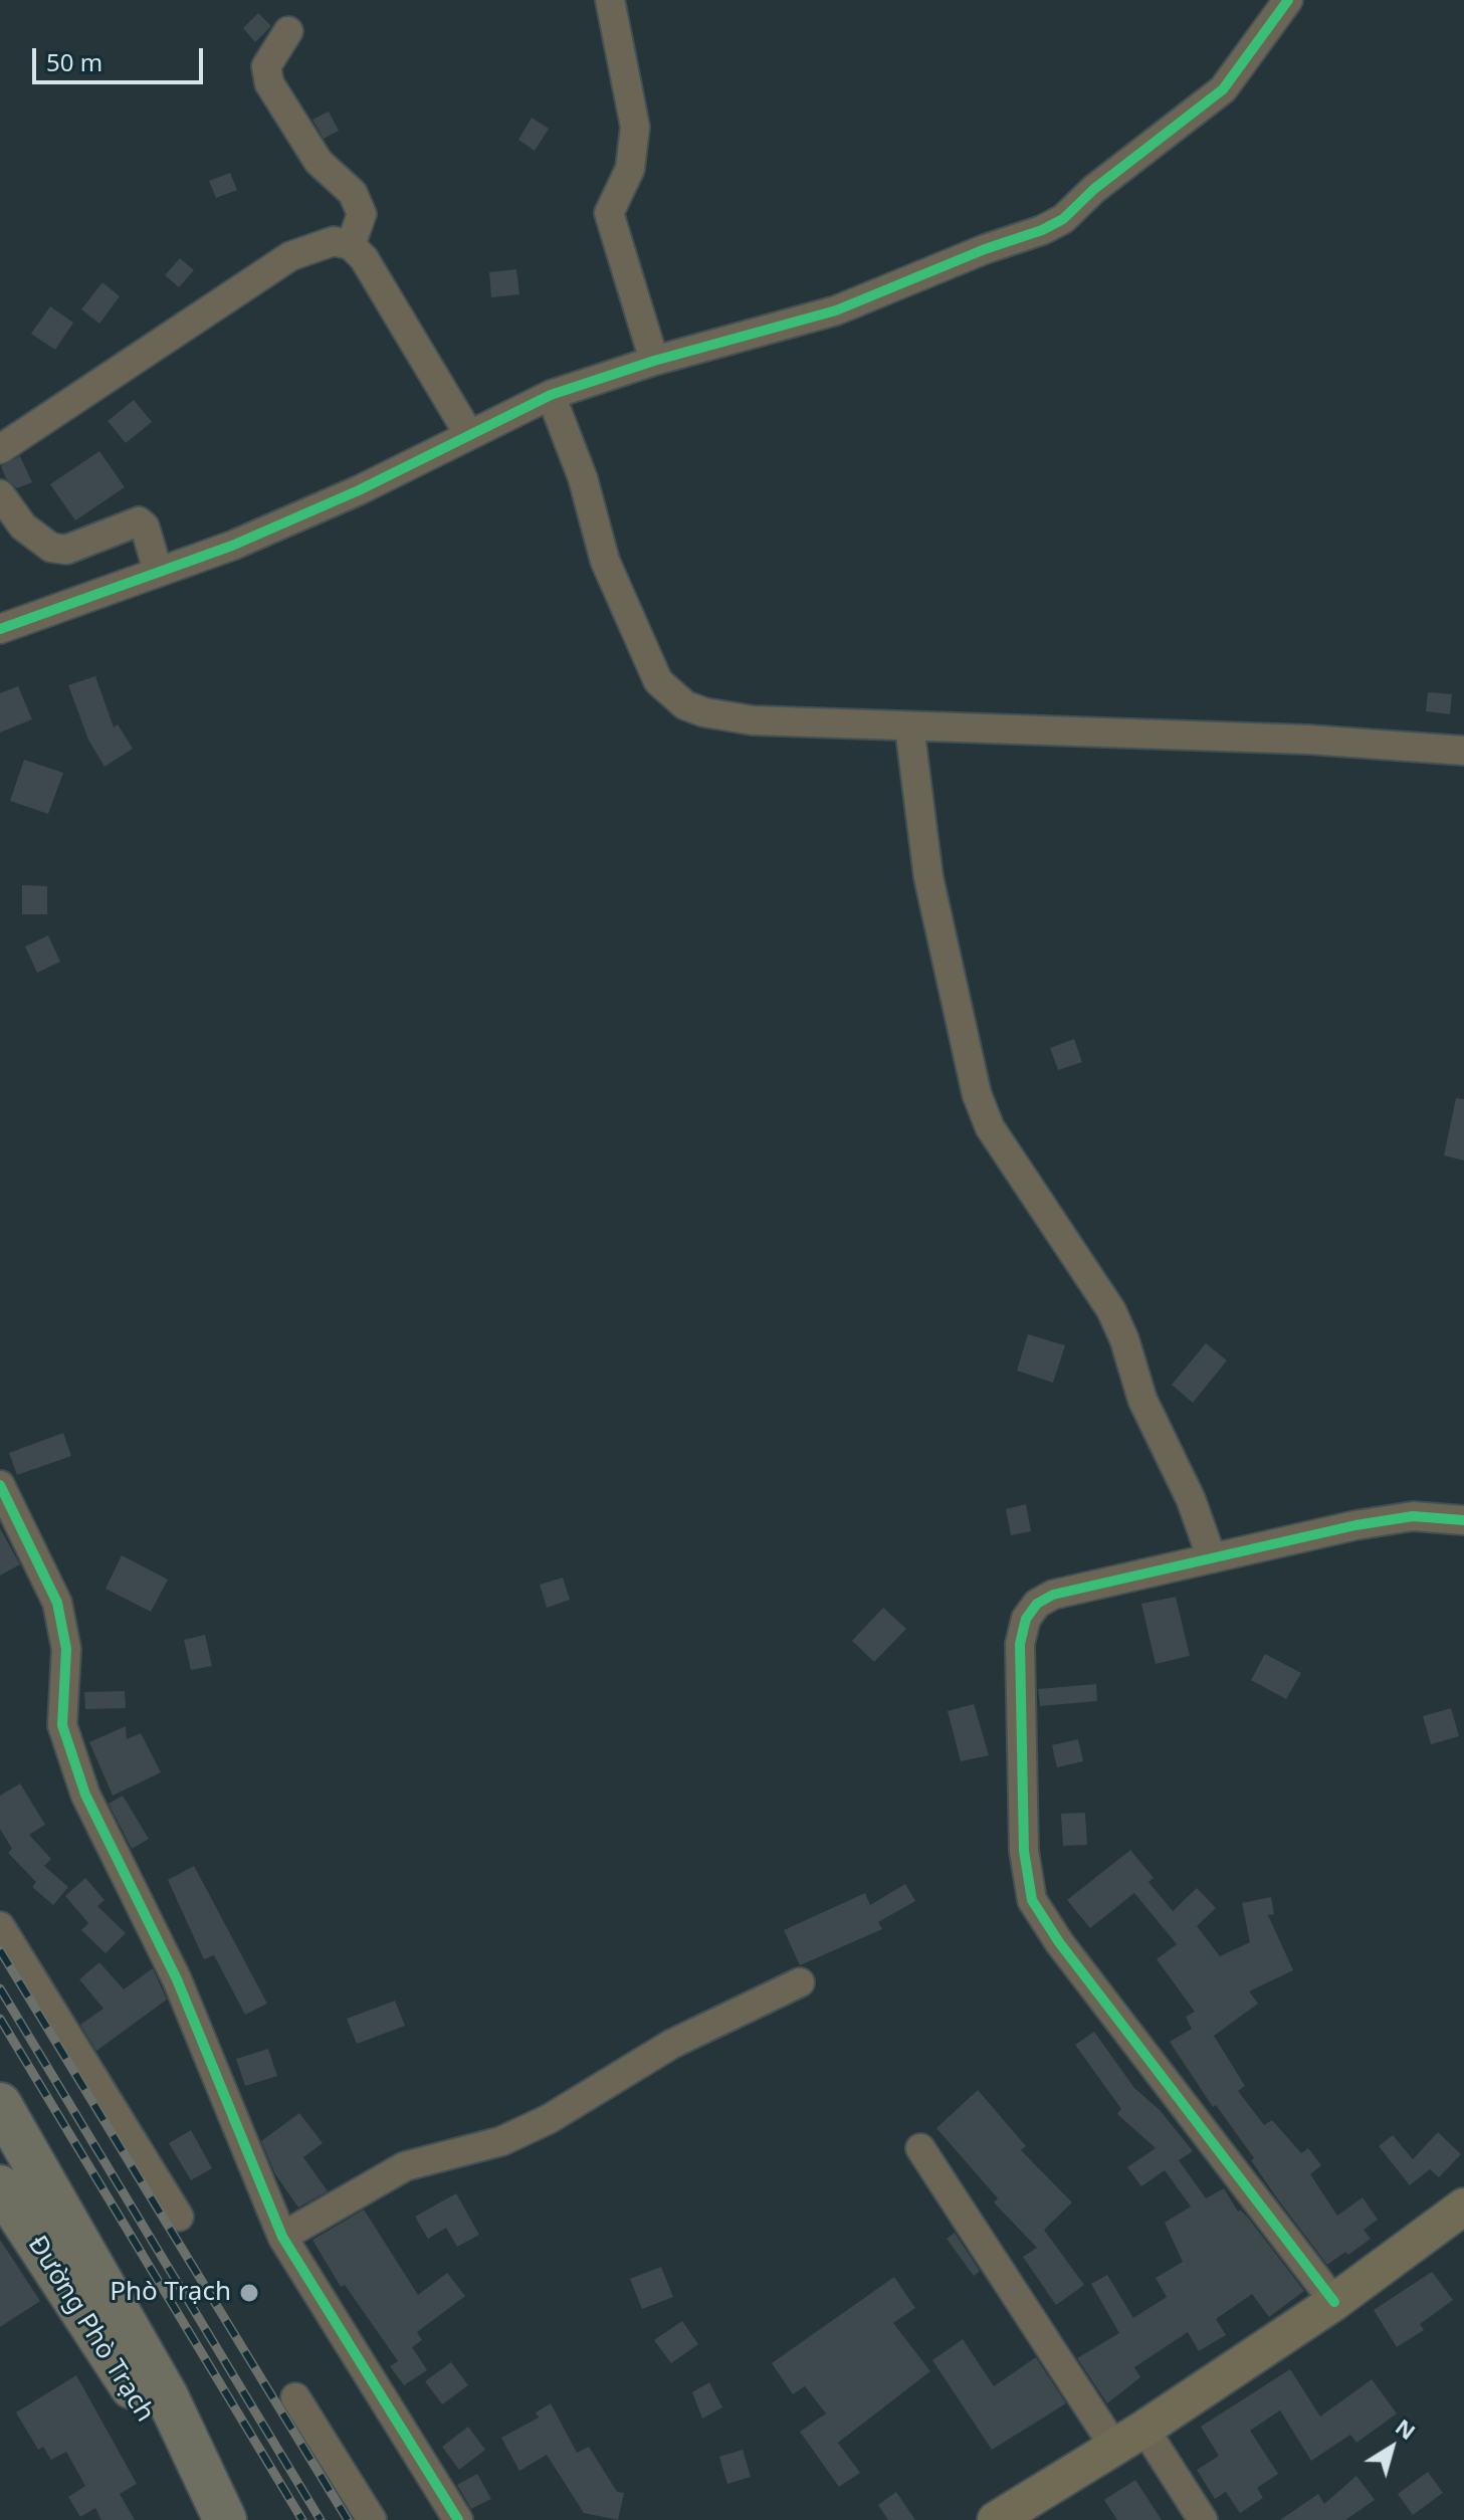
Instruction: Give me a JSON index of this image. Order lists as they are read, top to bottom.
{
  "streets": {
    "highway": ["Đường Phò Trạch"]
  },
  "places": ["Phò Trạch"],
  "scale_bar": "50 m",
  "north": "top right"
}
